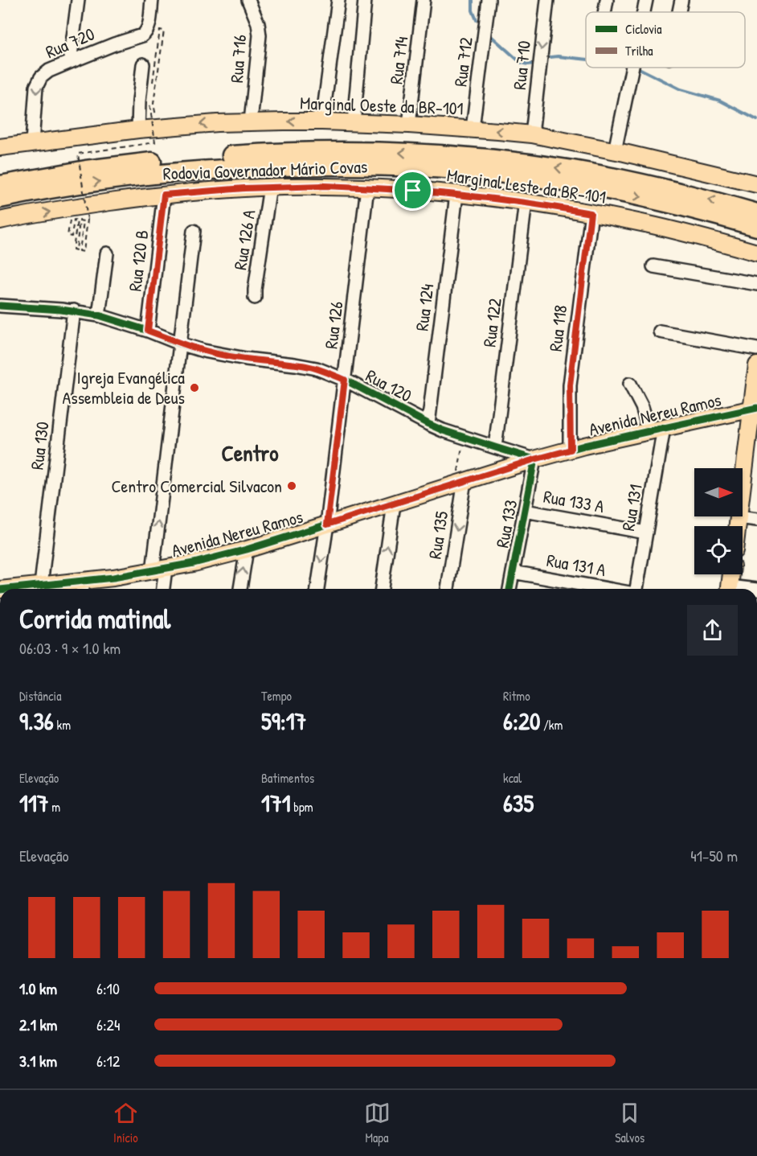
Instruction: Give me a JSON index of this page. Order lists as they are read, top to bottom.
{
  "streets": {
    "highway": ["Rodovia Governador Mário Covas"],
    "main road": ["Marginal Oeste da BR-101", "Marginal Leste da BR-101", "Avenida Nereu Ramos"],
    "street": [
      "Rua 720",
      "Rua 716",
      "Rua 714",
      "Rua 712",
      "Rua 710",
      "Rua 126 A",
      "Rua 120 B",
      "Rua 124",
      "Rua 122",
      "Rua 126",
      "Rua 118",
      "Rua 120",
      "Rua 130",
      "Rua 133 A",
      "Rua 131",
      "Rua 133",
      "Rua 135",
      "Rua 131 A"
    ]
  },
  "crossings": [
    ["Rua 720", "Marginal Oeste da BR-101"],
    ["Rua 716", "Marginal Oeste da BR-101"],
    ["Rua 714", "Marginal Oeste da BR-101"],
    ["Rua 712", "Marginal Oeste da BR-101"],
    ["Rua 710", "Marginal Oeste da BR-101"],
    ["Marginal Leste da BR-101", "Rua 126 A"],
    ["Marginal Leste da BR-101", "Rua 120 B"],
    ["Marginal Leste da BR-101", "Rua 124"],
    ["Marginal Leste da BR-101", "Rua 122"],
    ["Marginal Leste da BR-101", "Rua 126"],
    ["Marginal Leste da BR-101", "Rua 118"],
    ["Rua 120 B", "Rua 120"],
    ["Rua 124", "Rua 120"],
    ["Rua 122", "Rua 120"],
    ["Rua 126", "Rua 120"],
    ["Rua 126", "Avenida Nereu Ramos"],
    ["Rua 118", "Avenida Nereu Ramos"],
    ["Rua 120", "Avenida Nereu Ramos"],
    ["Rua 120", "Rua 130"],
    ["Rua 120", "Rua 133"],
    ["Avenida Nereu Ramos", "Rua 130"],
    ["Avenida Nereu Ramos", "Rua 131"],
    ["Avenida Nereu Ramos", "Rua 133"],
    ["Avenida Nereu Ramos", "Rua 135"],
    ["Rua 133 A", "Rua 131"],
    ["Rua 133 A", "Rua 133"],
    ["Rua 133", "Rua 131 A"]
  ],
  "one_way": ["Rua 720"],
  "districts": ["Centro"],
  "places": ["Igreja Evangélica Assembleia de Deus", "Centro Comercial Silvacon"],
  "legend": ["Ciclovia", "Trilha"],
  "north": "right",
  "page": {
    "heading": ["Corrida matinal", "06:03 · 9 × 1.0 km"],
    "stats": [
      ["Distância", "9.36 km"],
      ["Tempo", "59:17"],
      ["Ritmo", "6:20 /km"],
      ["Elevação", "117 m"],
      ["Batimentos", "171 bpm"],
      ["kcal", "635"]
    ],
    "chart": ["Elevação", "41–50 m"],
    "list": [
      {
        "name": "1.0 km",
        "note": "6:10"
      },
      {
        "name": "2.1 km",
        "note": "6:24"
      },
      {
        "name": "3.1 km",
        "note": "6:12"
      }
    ],
    "tabs": ["Início", "Mapa", "Salvos"]
  }
}
